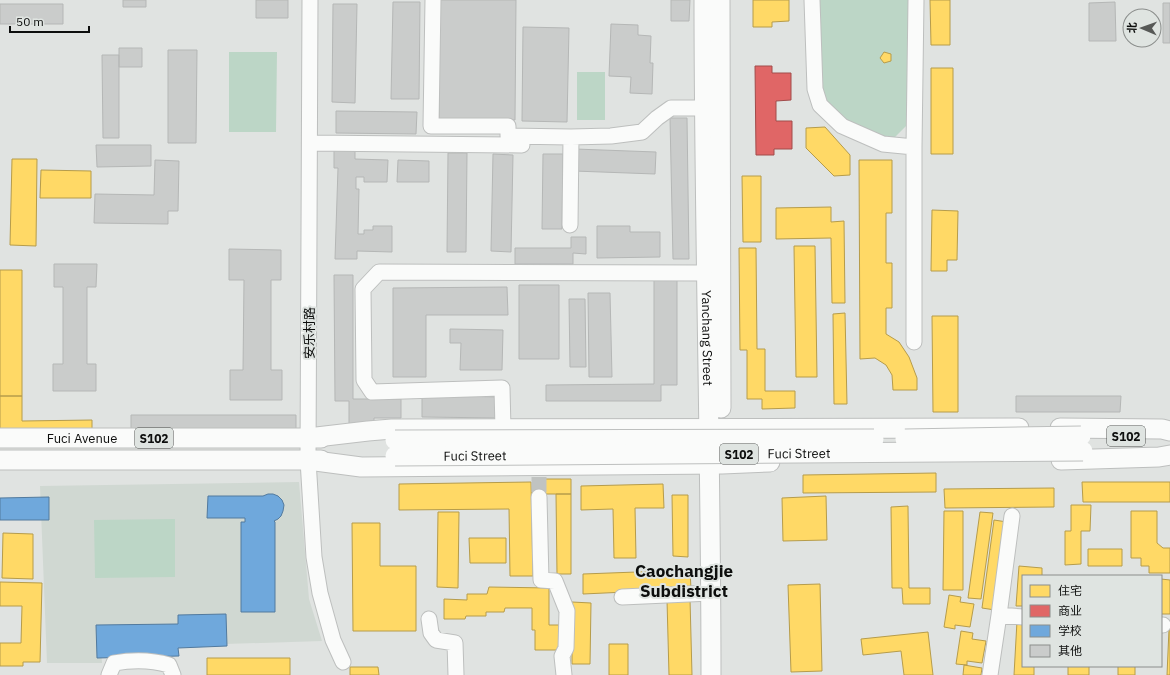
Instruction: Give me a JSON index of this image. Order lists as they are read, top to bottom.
{
  "streets": {
    "main road": [
      "Yanchang Street",
      "S102",
      "Fuci Avenue",
      "Fuci Street"
    ],
    "street": ["安乐村路"]
  },
  "crossings": [
    ["安乐村路", "Fuci Avenue"],
    ["安乐村路", "Fuci Street"],
    ["Fuci Avenue", "Fuci Street"]
  ],
  "districts": ["Caochangjie Subdistrict"],
  "legend": [
    "住宅",
    "商业",
    "学校",
    "其他"
  ],
  "scale_bar": "50 m",
  "north": "left"
}
